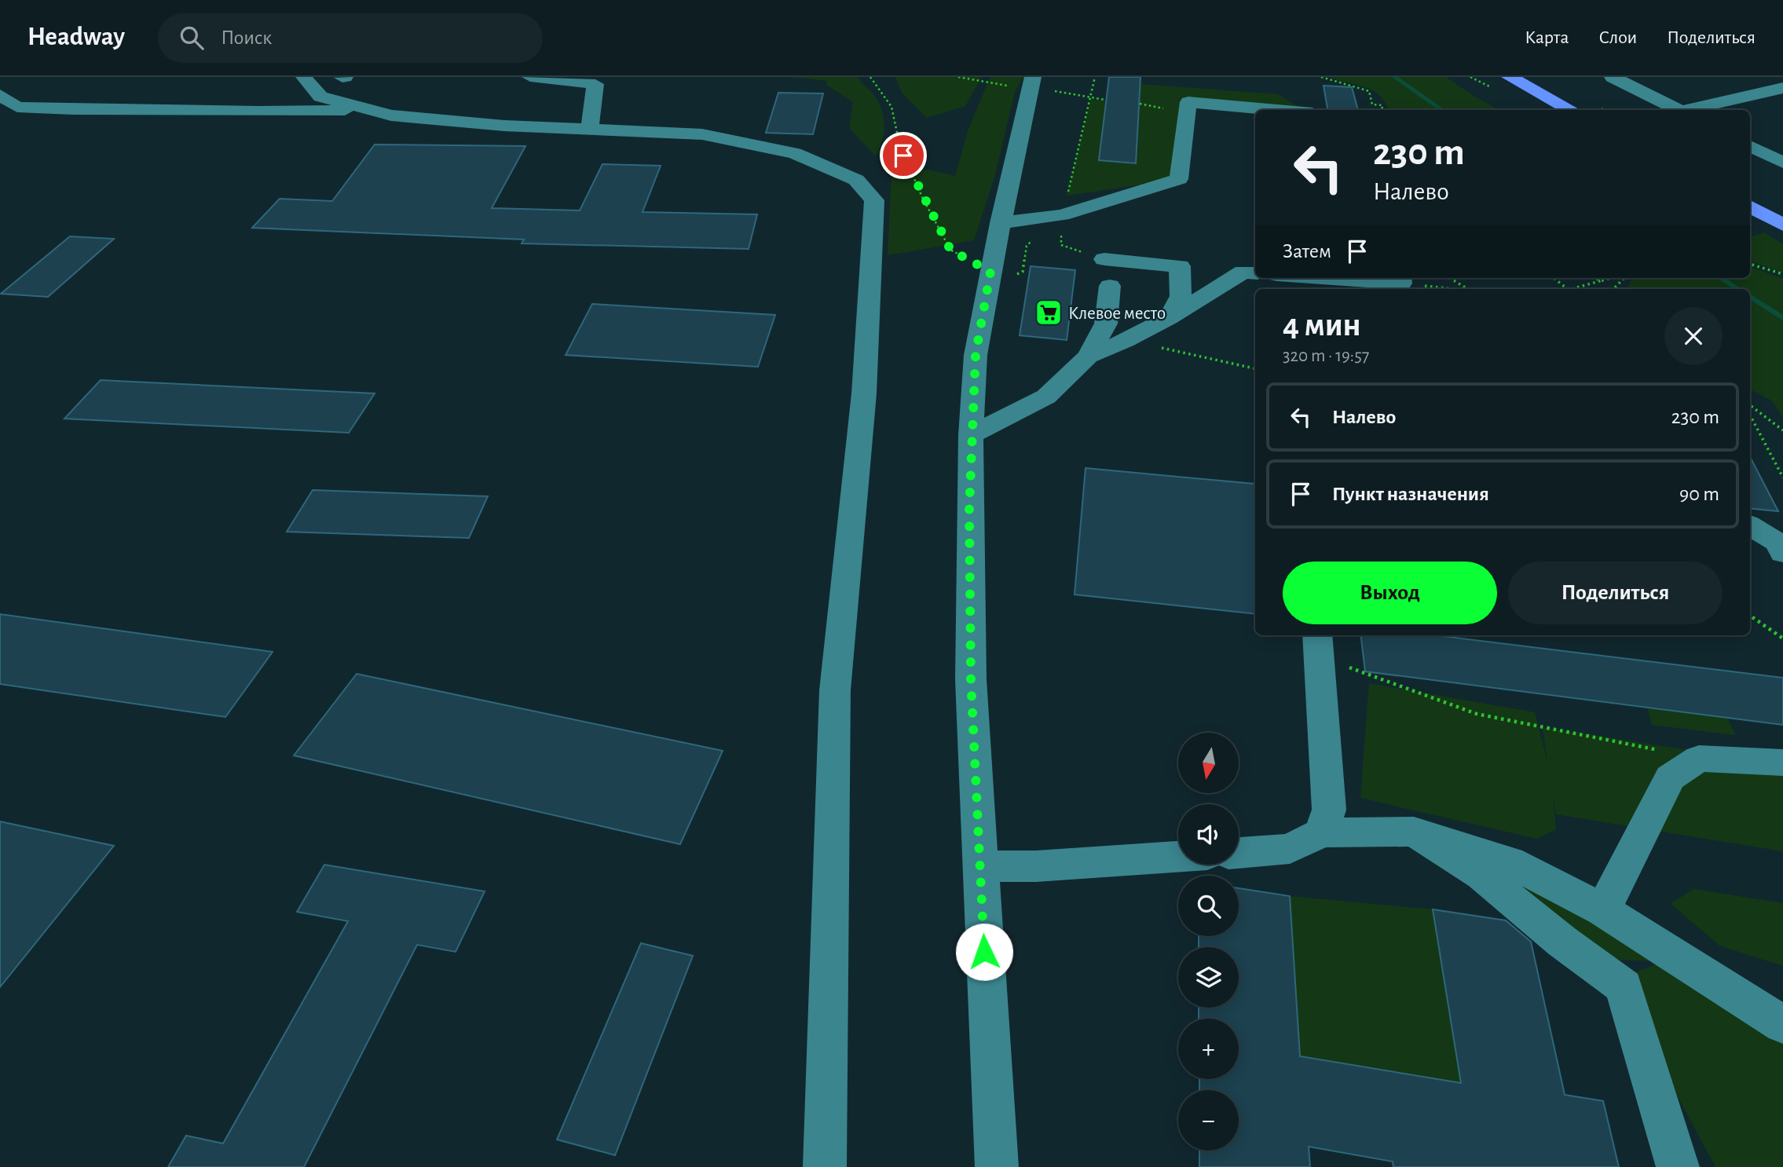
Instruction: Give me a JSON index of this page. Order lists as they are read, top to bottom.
{
  "places": {
    "supermarket": ["Клевое место"]
  },
  "north": "bottom",
  "page": {
    "header": "Headway",
    "search": "Поиск",
    "nav": ["Карта", "Слои", "Поделиться"],
    "turn": ["230 m", "Налево"],
    "then": "Затем",
    "heading": ["4 мин", "320 m · 19:57"],
    "list": [
      {
        "name": "Налево",
        "value": "230 m"
      },
      {
        "name": "Пункт назначения",
        "value": "90 m"
      }
    ],
    "buttons": ["Выход", "Поделиться"],
    "map_buttons": ["+", "−"]
  }
}
